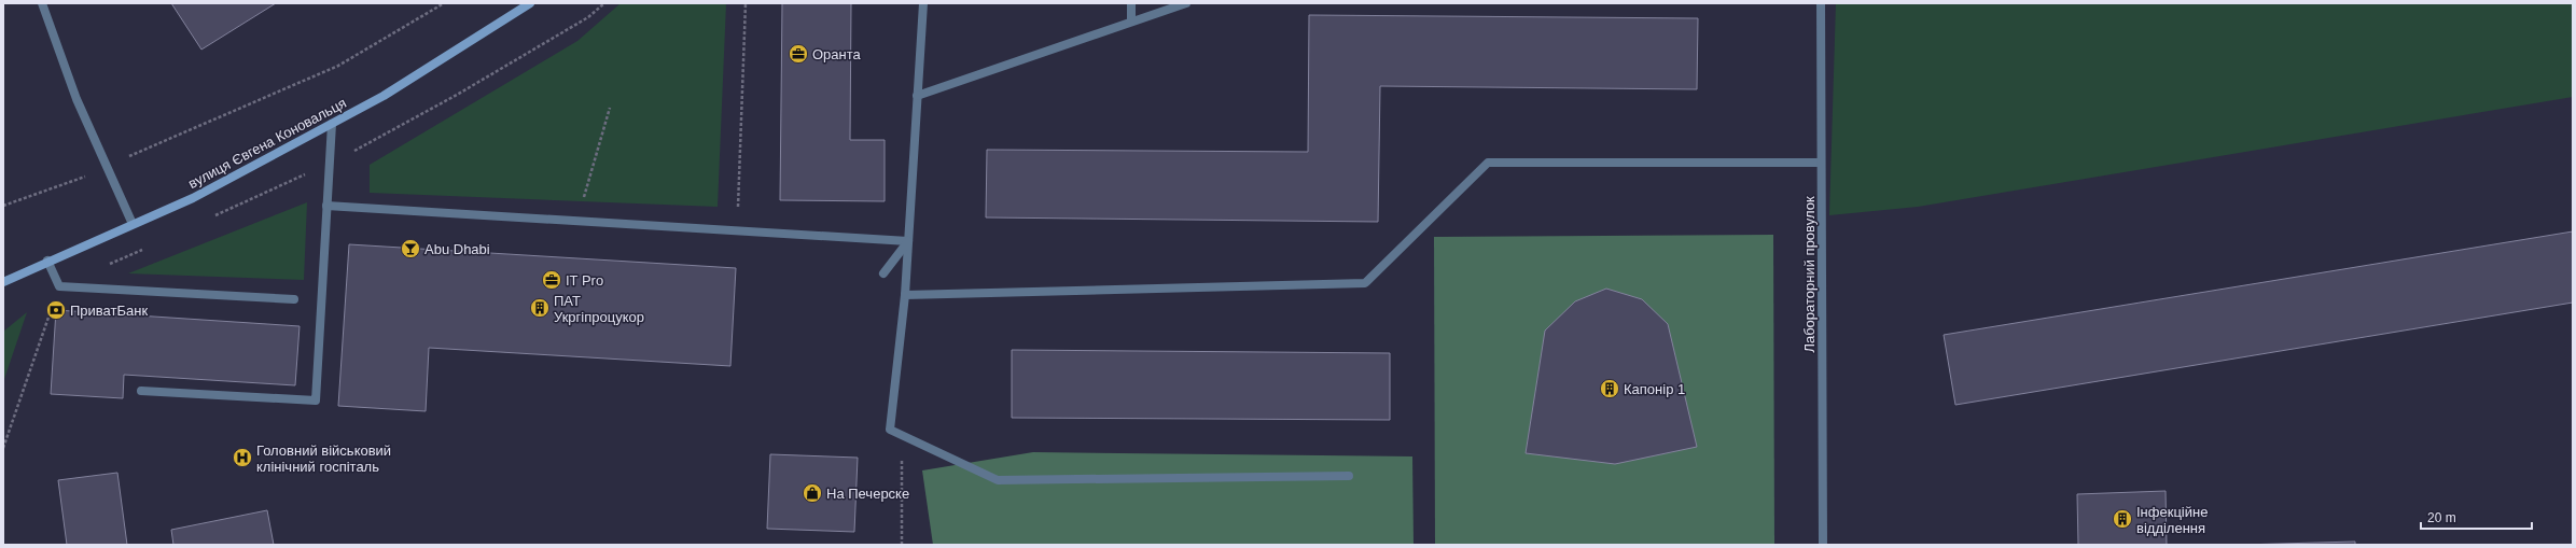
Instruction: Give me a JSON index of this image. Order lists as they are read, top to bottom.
{
  "streets": {
    "main road": ["вулиця Євгена Коновальця"],
    "street": ["Лабораторний провулок"]
  },
  "places": {
    "office": ["Оранта", "IT Pro"],
    "bar": ["Abu Dhabi"],
    "building": ["ПАТ Укргіпроцукор", "Капонір 1", "Інфекційне відділення"],
    "bank": ["ПриватБанк"],
    "hospital": ["Головний військовий клінічний госпіталь"],
    "shop": ["На Печерске"]
  },
  "scale_bar": "20 m"
}
